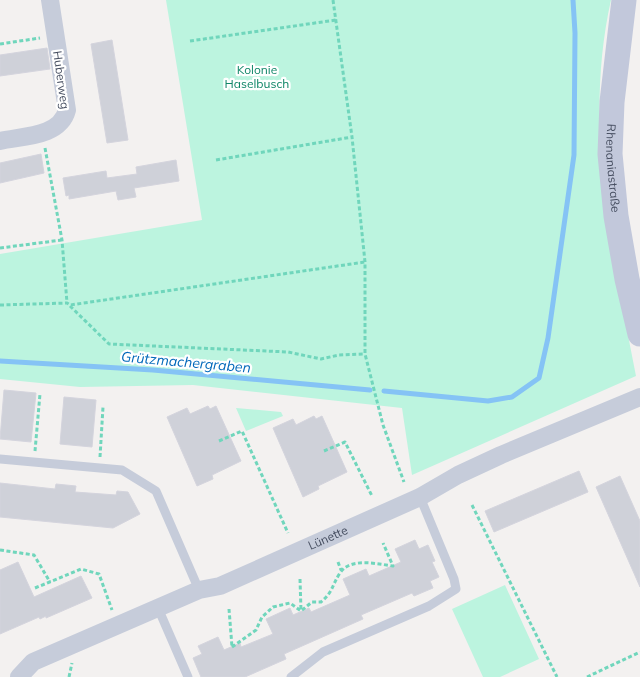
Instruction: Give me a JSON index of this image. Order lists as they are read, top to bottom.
{
  "streets": {
    "street": ["Huberweg", "Rhenaniastraße", "Lünette"]
  },
  "water": ["Grützmachergraben"],
  "parks": ["Kolonie Haselbusch"]
}
